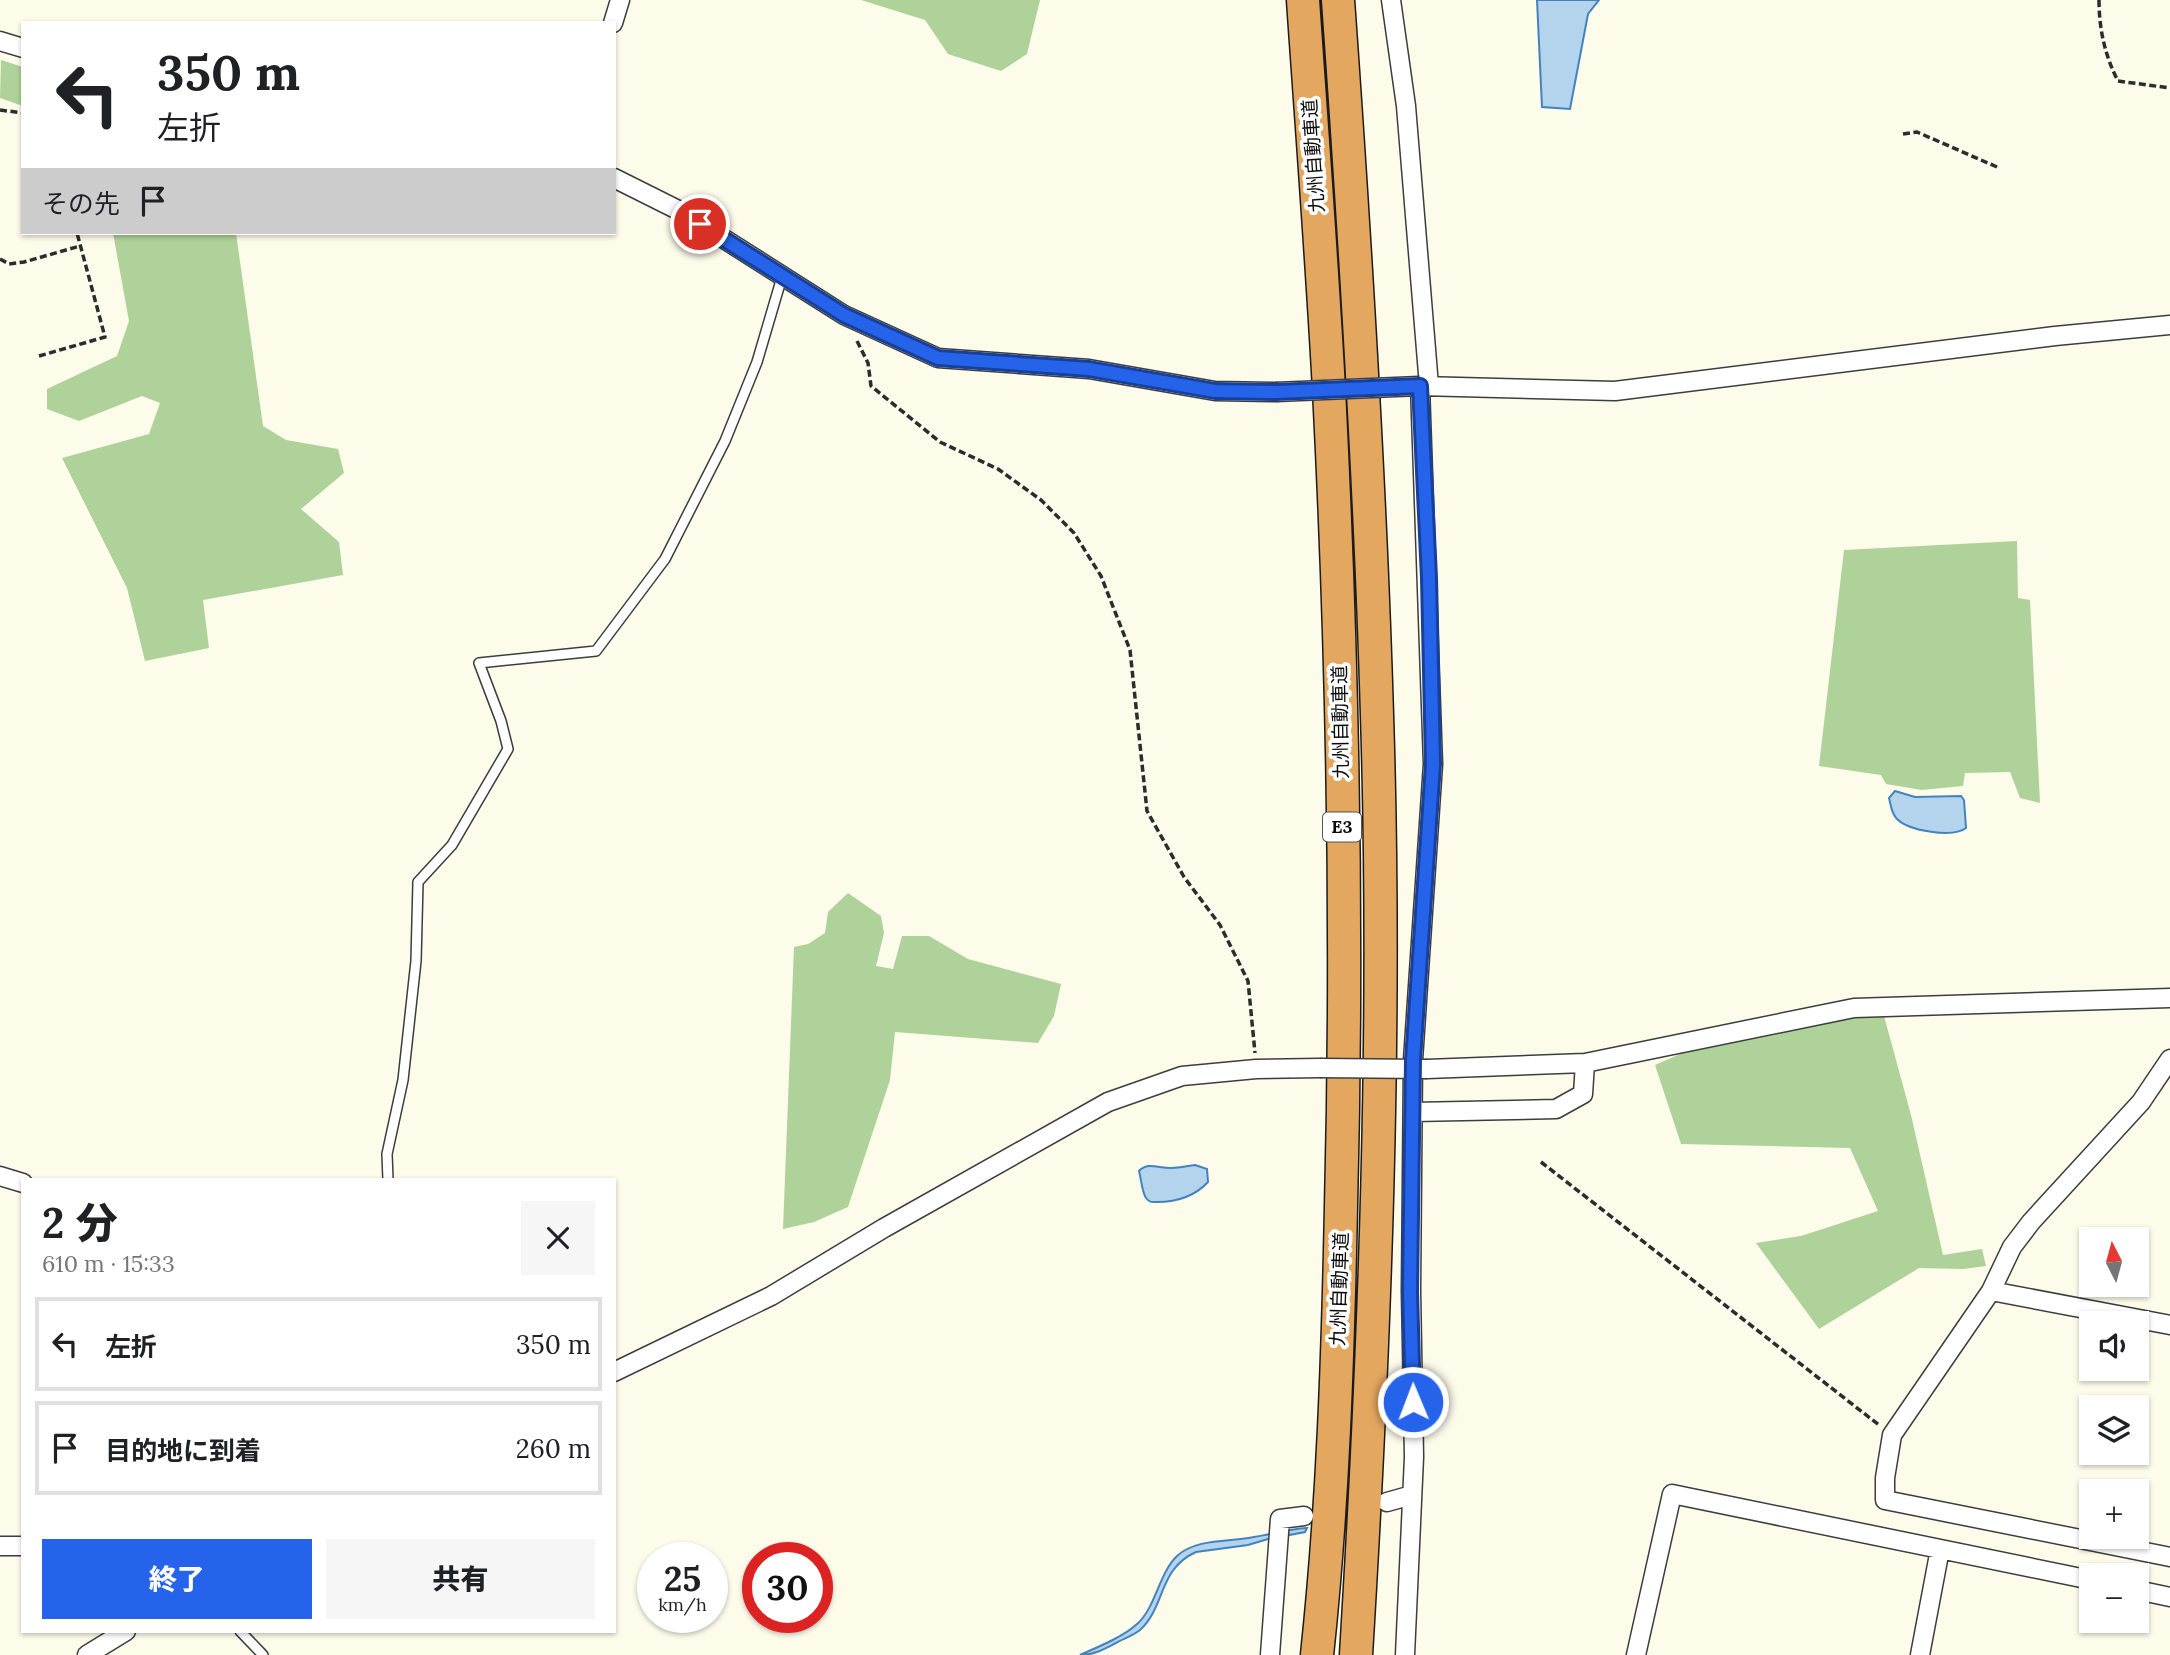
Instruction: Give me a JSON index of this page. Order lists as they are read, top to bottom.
{
  "streets": {
    "highway": ["九州自動車道", "E3"]
  },
  "north": "top",
  "page": {
    "turn": ["350 m", "左折"],
    "then": "その先",
    "heading": ["2 分", "610 m · 15:33"],
    "map_buttons": ["+", "−"],
    "list": [
      {
        "name": "左折",
        "value": "350 m"
      },
      {
        "name": "目的地に到着",
        "value": "260 m"
      }
    ],
    "buttons": ["終了", "共有"],
    "speed": "25 km/h",
    "limit": "30"
  }
}
